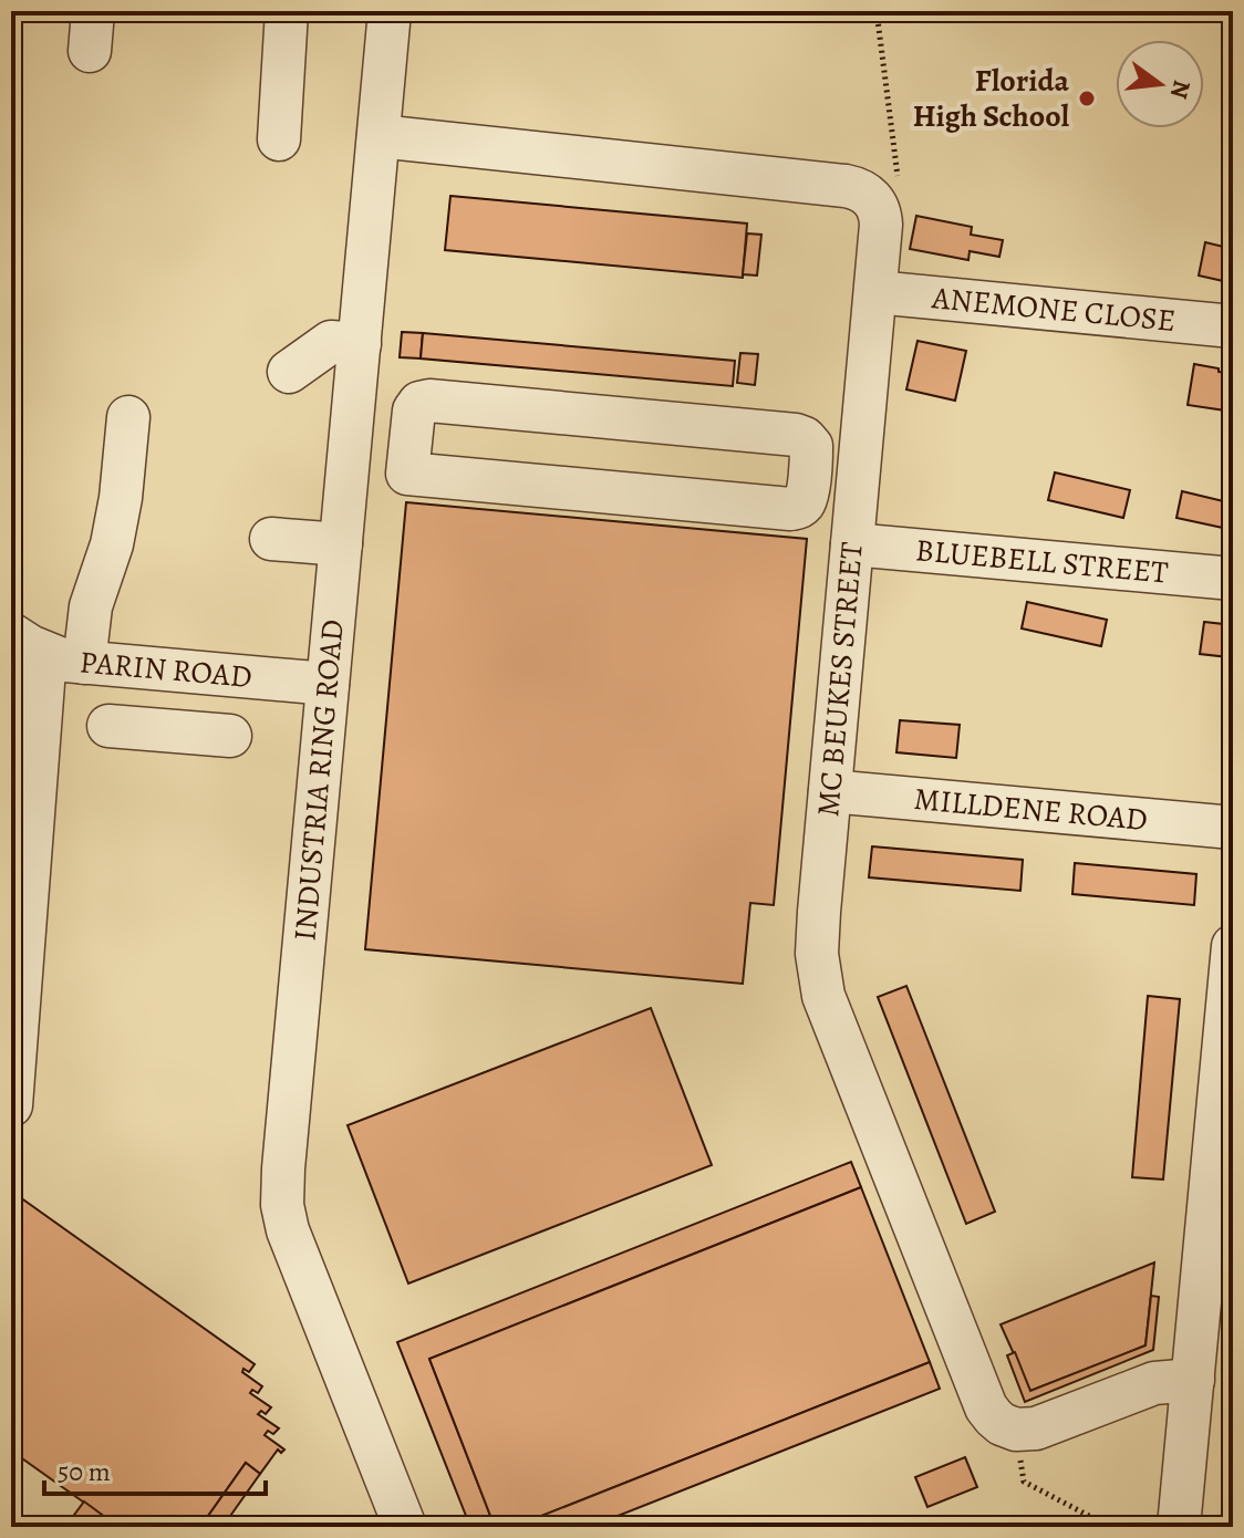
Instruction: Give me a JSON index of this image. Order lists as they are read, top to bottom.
{
  "streets": {
    "street": [
      "ANEMONE CLOSE",
      "BLUEBELL STREET",
      "PARIN ROAD",
      "MC BEUKES STREET",
      "INDUSTRIA RING ROAD",
      "MILLDENE ROAD"
    ]
  },
  "crossings": [
    ["ANEMONE CLOSE", "MC BEUKES STREET"],
    ["BLUEBELL STREET", "MC BEUKES STREET"],
    ["PARIN ROAD", "INDUSTRIA RING ROAD"],
    ["MC BEUKES STREET", "INDUSTRIA RING ROAD"],
    ["MC BEUKES STREET", "MILLDENE ROAD"]
  ],
  "places": ["Florida High School"],
  "scale_bar": "50 m",
  "north": "right"
}
